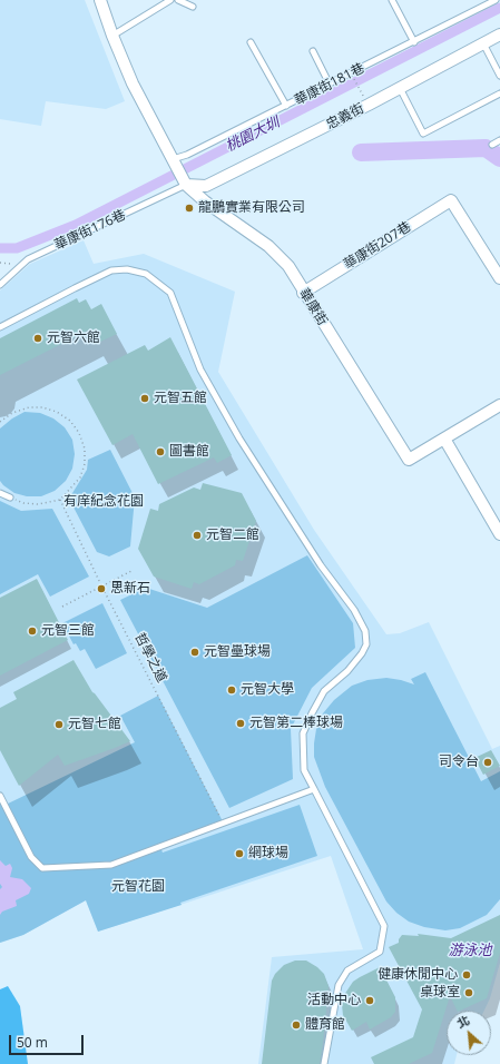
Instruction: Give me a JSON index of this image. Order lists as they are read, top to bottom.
{
  "streets": {
    "street": ["忠義街", "華康街207巷", "華康街"],
    "lane": ["華康街181巷", "華康街176巷"],
    "path": ["哲學之道"]
  },
  "crossings": [
    ["忠義街", "華康街176巷"],
    ["忠義街", "華康街"],
    ["華康街176巷", "華康街"],
    ["華康街207巷", "華康街"]
  ],
  "water": ["桃園大圳", "游泳池"],
  "parks": ["有庠紀念花園", "元智花園"],
  "places": [
    "龍鵬實業有限公司",
    "元智六館",
    "元智五館",
    "圖書館",
    "元智二館",
    "思新石",
    "元智三館",
    "元智壘球場",
    "元智大學",
    "元智第二棒球場",
    "元智七館",
    "司令台",
    "網球場",
    "健康休閒中心",
    "桌球室",
    "活動中心",
    "體育館"
  ],
  "scale_bar": "50 m",
  "north": "top left"
}
